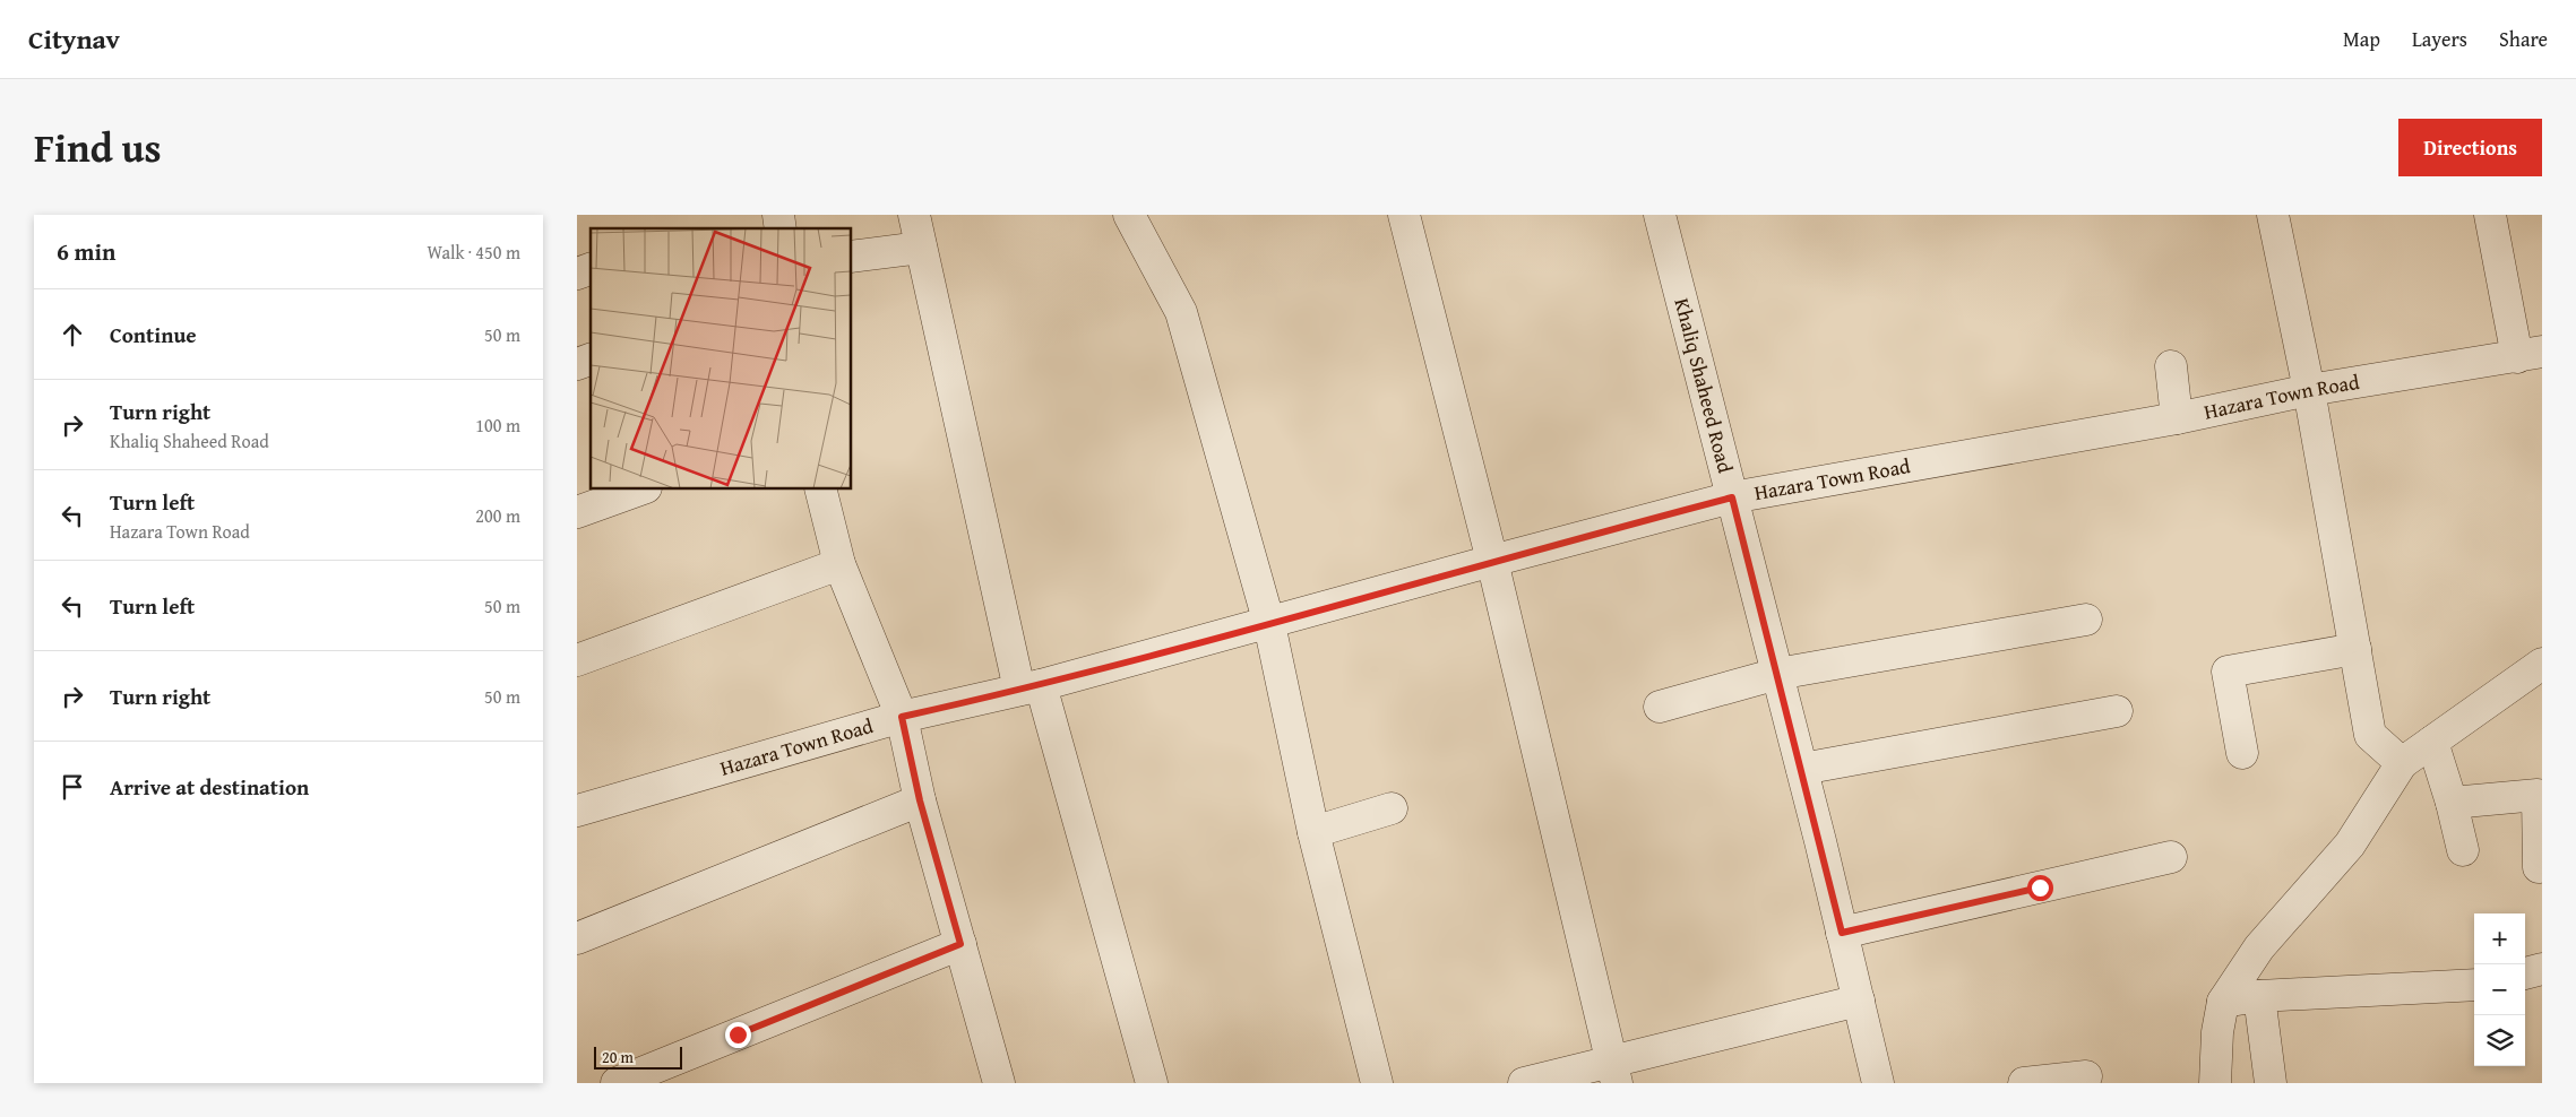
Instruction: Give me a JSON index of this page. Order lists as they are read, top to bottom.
{
  "streets": {
    "street": ["Khaliq Shaheed Road", "Hazara Town Road"]
  },
  "crossings": [
    ["Khaliq Shaheed Road", "Hazara Town Road"]
  ],
  "scale_bar": "20 m",
  "page": {
    "header": "Citynav",
    "nav": ["Map", "Layers", "Share"],
    "title": "Find us",
    "buttons": "Directions",
    "heading": ["6 min", "Walk · 450 m"],
    "list": [
      ["Continue", "50 m"],
      ["Turn right", "Khaliq Shaheed Road", "100 m"],
      ["Turn left", "Hazara Town Road", "200 m"],
      ["Turn left", "50 m"],
      ["Turn right", "50 m"],
      "Arrive at destination"
    ],
    "map_buttons": ["+", "−"],
    "scale": "20 m"
  }
}
